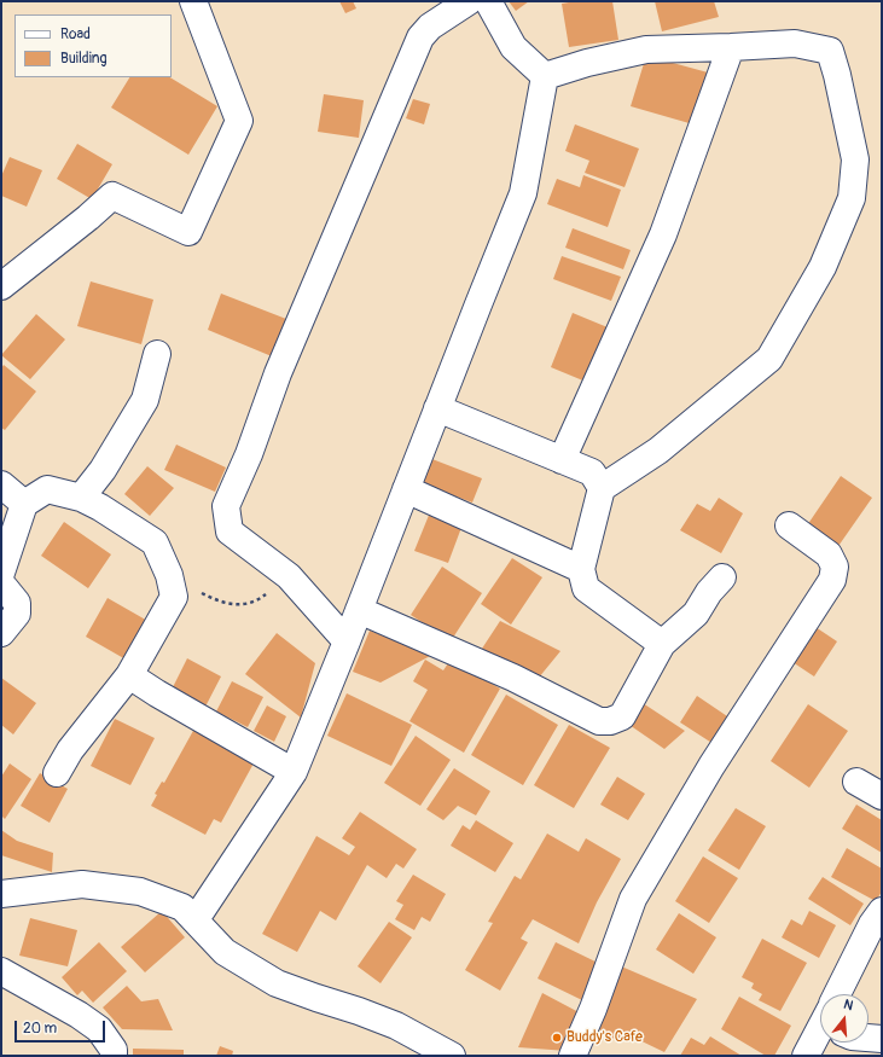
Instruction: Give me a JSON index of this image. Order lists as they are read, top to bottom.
{
  "places": ["Buddy's Cafe"],
  "legend": ["Road", "Building"],
  "scale_bar": "20 m",
  "north": "top"
}
